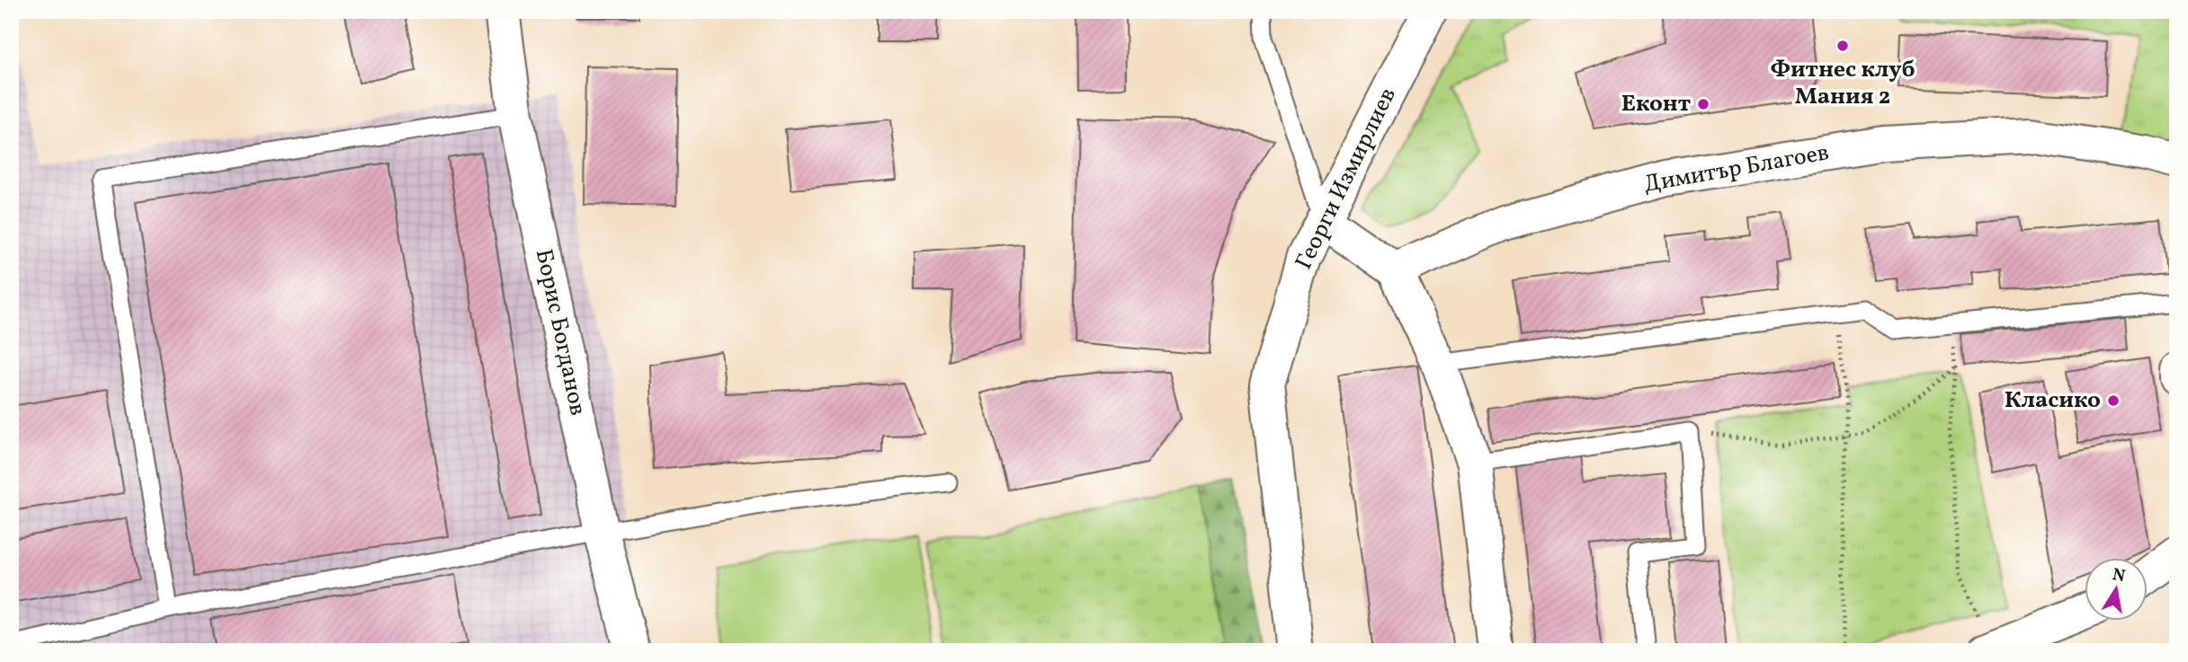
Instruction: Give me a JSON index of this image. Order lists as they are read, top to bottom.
{
  "streets": {
    "street": ["Димитър Благоев", "Георги Измирлиев", "Борис Богданов"]
  },
  "places": ["Фитнес клуб Мания 2", "Еконт", "Класико"],
  "north": "top"
}
